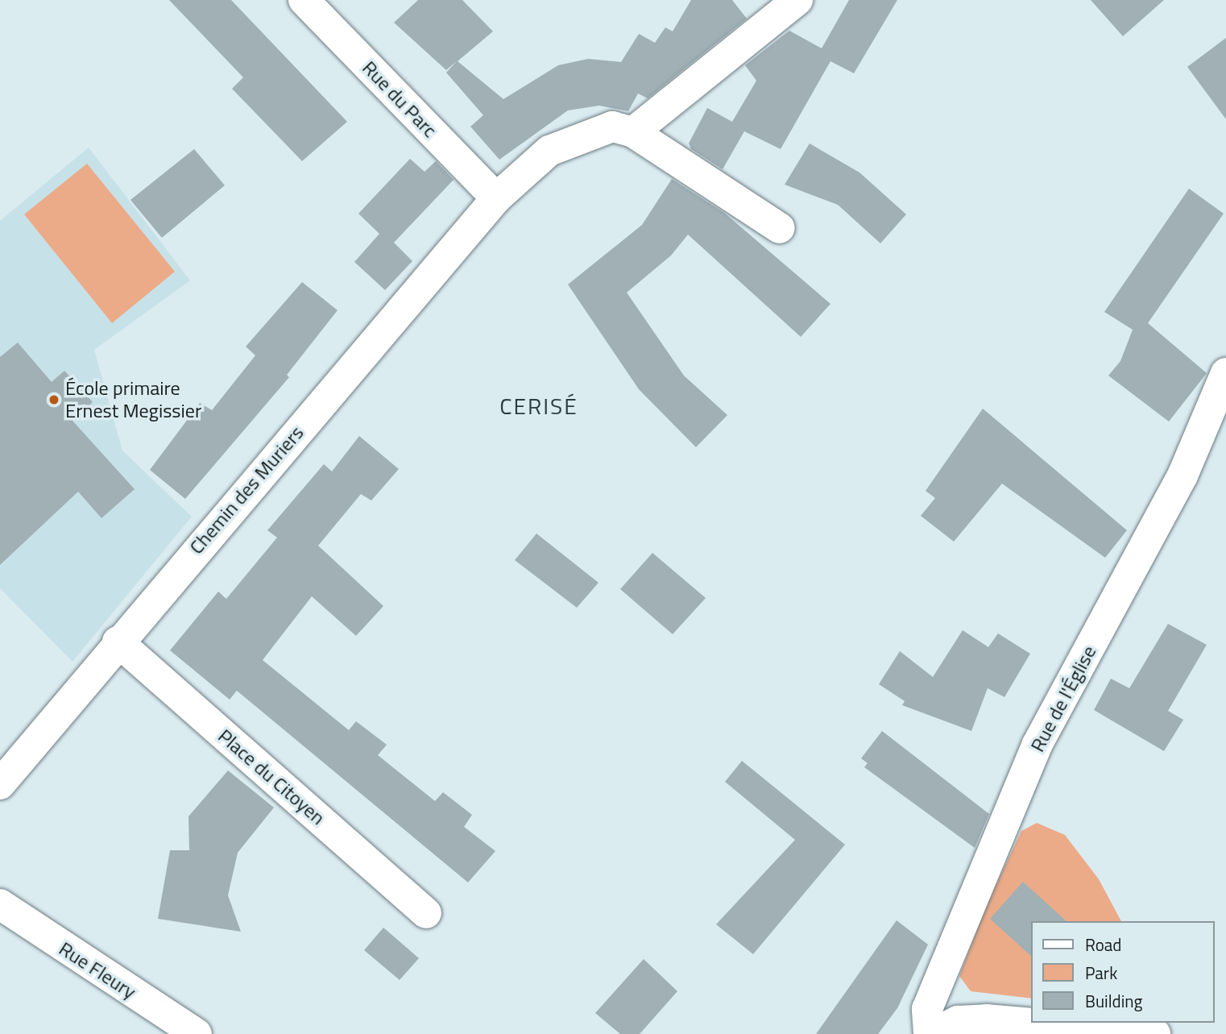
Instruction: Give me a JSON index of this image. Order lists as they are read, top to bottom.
{
  "streets": {
    "street": [
      "Rue du Parc",
      "Chemin des Muriers",
      "Rue de l'Église",
      "Place du Citoyen",
      "Rue Fleury"
    ]
  },
  "crossings": [
    ["Rue du Parc", "Chemin des Muriers"],
    ["Chemin des Muriers", "Place du Citoyen"]
  ],
  "districts": ["CERISÉ"],
  "places": ["École primaire Ernest Megissier"],
  "legend": ["Road", "Park", "Building"]
}
